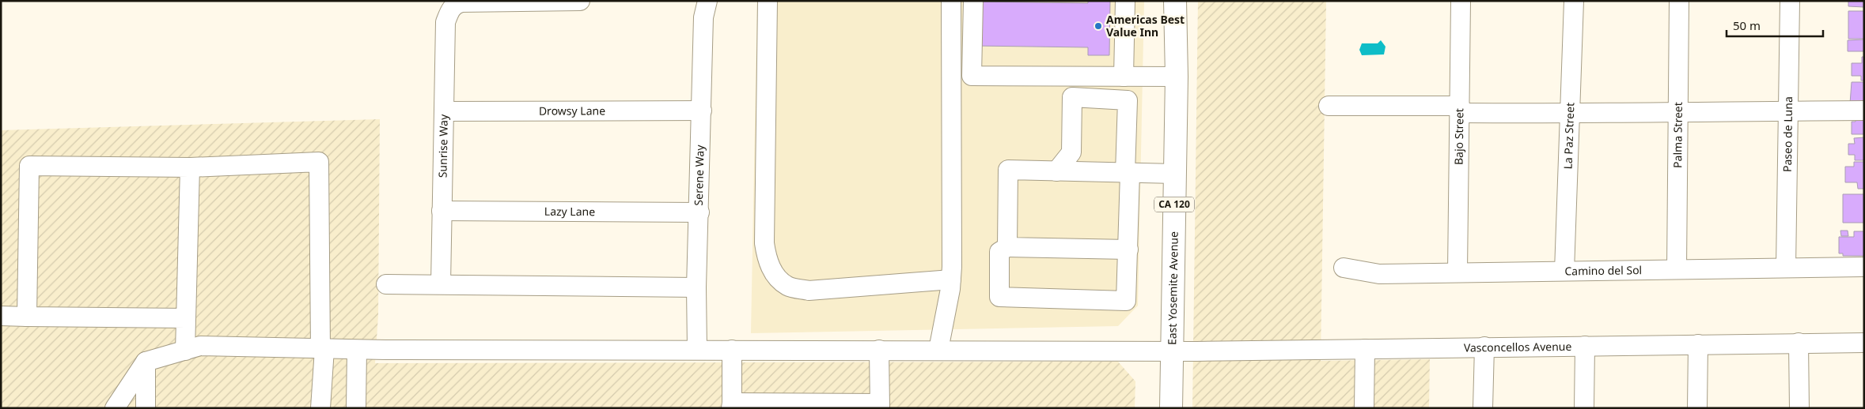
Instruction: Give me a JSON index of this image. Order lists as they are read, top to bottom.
{
  "streets": {
    "main road": ["CA 120", "East Yosemite Avenue"],
    "street": [
      "Drowsy Lane",
      "Paseo de Luna",
      "Palma Street",
      "La Paz Street",
      "Bajo Street",
      "Sunrise Way",
      "Serene Way",
      "Lazy Lane",
      "Camino del Sol",
      "Vasconcellos Avenue"
    ]
  },
  "crossings": [
    ["Drowsy Lane", "Sunrise Way"],
    ["Drowsy Lane", "Serene Way"],
    ["Paseo de Luna", "Camino del Sol"],
    ["Palma Street", "Camino del Sol"],
    ["La Paz Street", "Camino del Sol"],
    ["Bajo Street", "Camino del Sol"],
    ["Sunrise Way", "Lazy Lane"],
    ["Serene Way", "Lazy Lane"],
    ["Serene Way", "Vasconcellos Avenue"],
    ["East Yosemite Avenue", "Vasconcellos Avenue"]
  ],
  "places": ["Americas Best Value Inn"],
  "scale_bar": "50 m"
}
